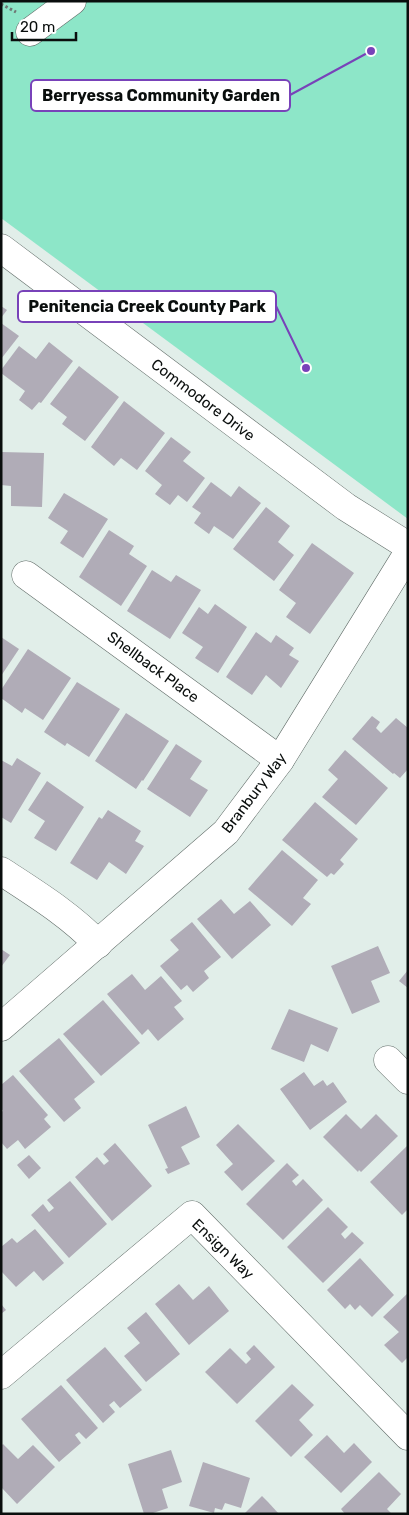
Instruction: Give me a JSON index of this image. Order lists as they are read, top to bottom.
{
  "streets": {
    "street": [
      "Commodore Drive",
      "Shellback Place",
      "Branbury Way",
      "Ensign Way"
    ]
  },
  "crossings": [
    ["Shellback Place", "Branbury Way"]
  ],
  "places": ["Berryessa Community Garden", "Penitencia Creek County Park"],
  "scale_bar": "20 m"
}
